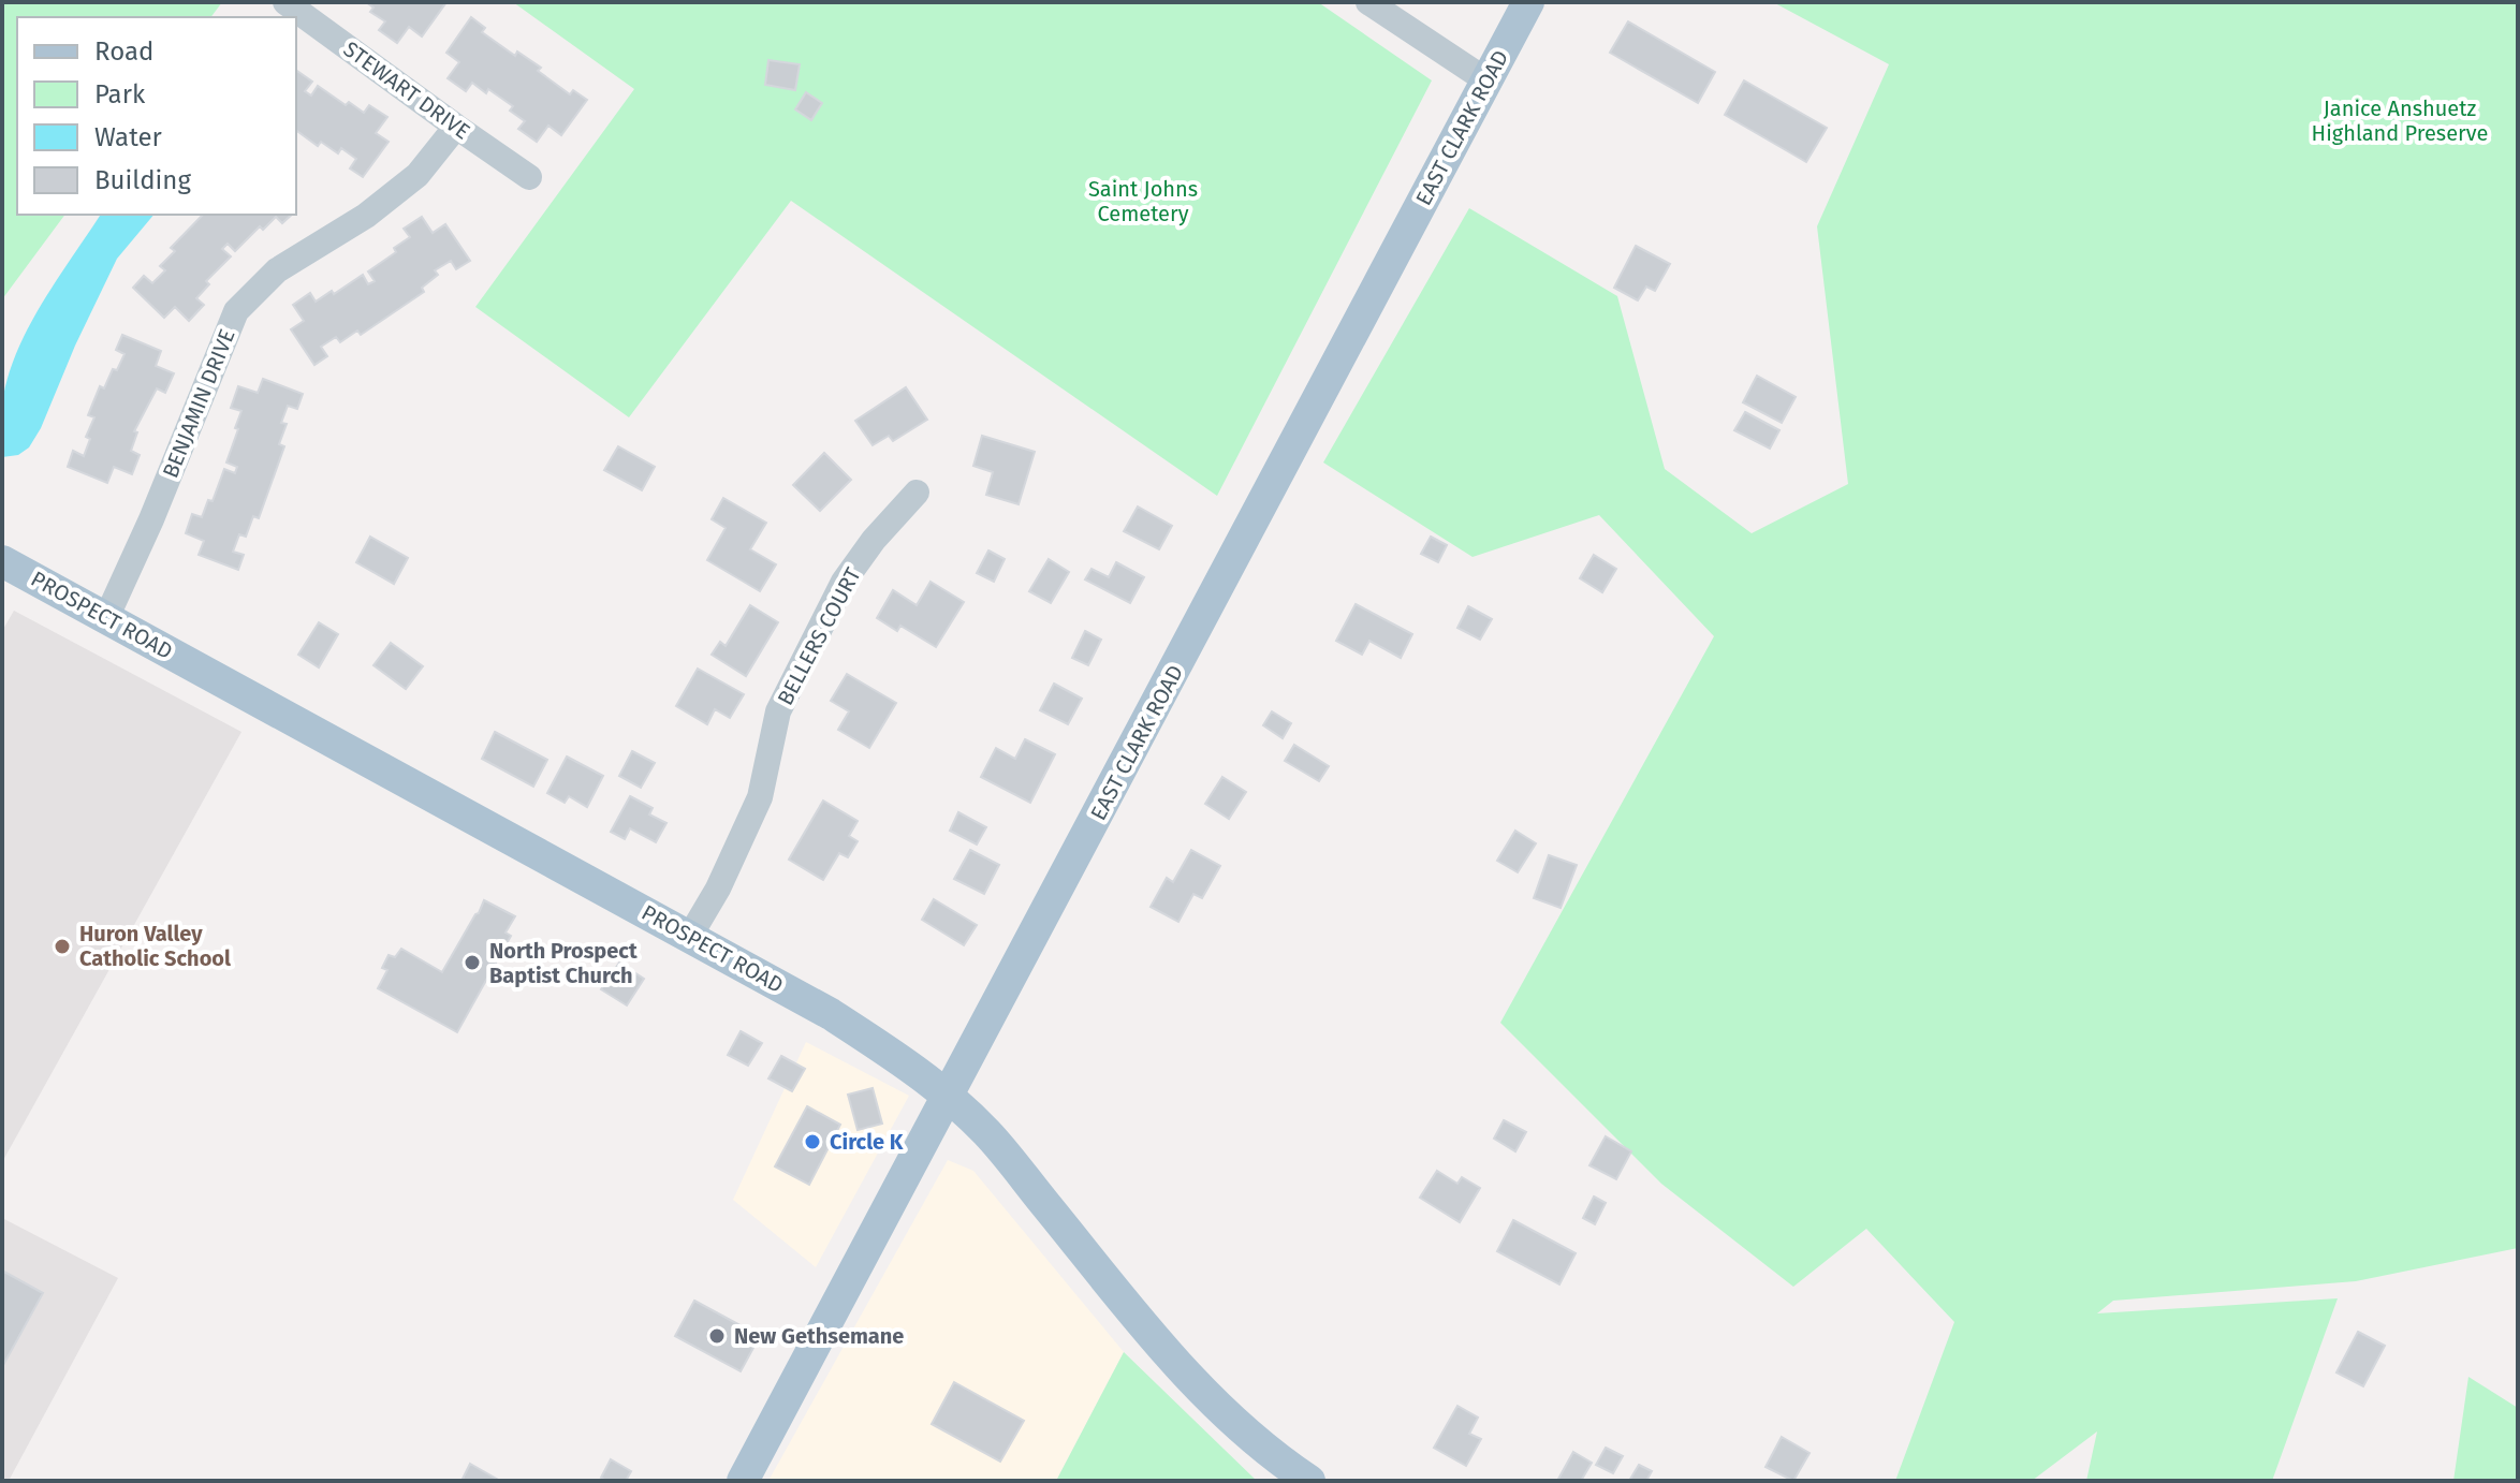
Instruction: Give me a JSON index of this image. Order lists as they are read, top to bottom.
{
  "streets": {
    "main road": ["EAST CLARK ROAD", "PROSPECT ROAD"],
    "street": ["STEWART DRIVE", "BENJAMIN DRIVE", "BELLERS COURT"]
  },
  "crossings": [
    ["STEWART DRIVE", "BENJAMIN DRIVE"],
    ["EAST CLARK ROAD", "PROSPECT ROAD"],
    ["BENJAMIN DRIVE", "PROSPECT ROAD"],
    ["PROSPECT ROAD", "BELLERS COURT"]
  ],
  "parks": ["Janice Anshuetz Highland Preserve", "Saint Johns Cemetery"],
  "places": [
    "Huron Valley Catholic School",
    "North Prospect Baptist Church",
    "Circle K",
    "New Gethsemane"
  ],
  "legend": [
    "Road",
    "Park",
    "Water",
    "Building"
  ]
}
